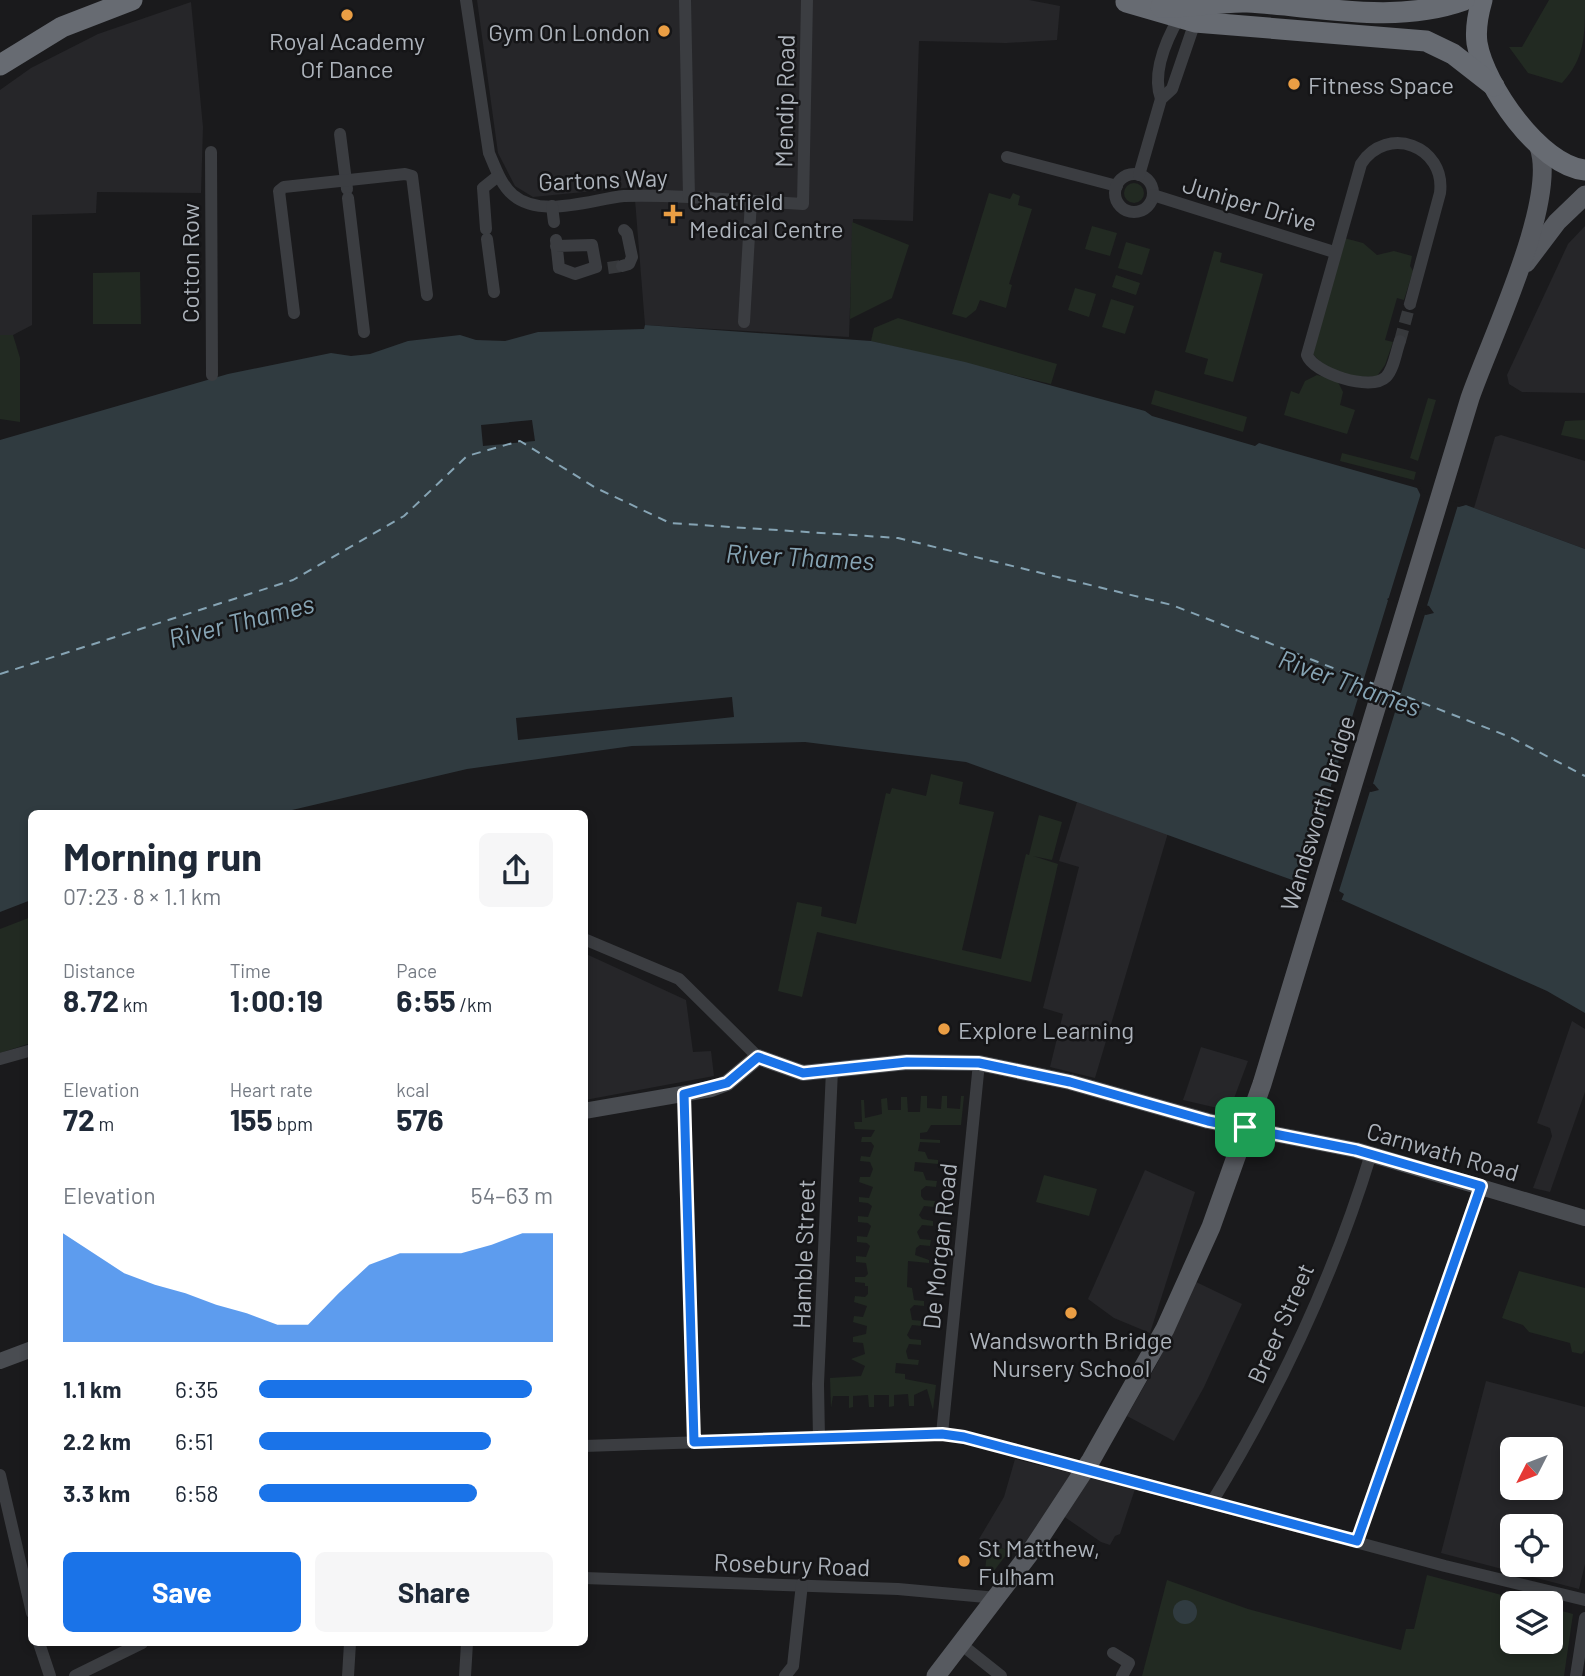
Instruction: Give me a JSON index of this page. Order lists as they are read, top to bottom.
{
  "streets": {
    "main road": ["Wandsworth Bridge"],
    "street": [
      "Mendip Road",
      "Gartons Way",
      "Juniper Drive",
      "Cotton Row",
      "Carnwath Road",
      "De Morgan Road",
      "Hamble Street",
      "Breer Street",
      "Rosebury Road"
    ]
  },
  "crossings": [
    ["Mendip Road", "Gartons Way"],
    ["Wandsworth Bridge", "Carnwath Road"],
    ["Wandsworth Bridge", "Rosebury Road"],
    ["Carnwath Road", "De Morgan Road"],
    ["Carnwath Road", "Hamble Street"],
    ["Carnwath Road", "Breer Street"]
  ],
  "water": ["River Thames"],
  "places": {
    "other": [
      "Royal Academy Of Dance",
      "Gym On London",
      "Fitness Space",
      "Explore Learning",
      "Wandsworth Bridge Nursery School",
      "St Matthew, Fulham"
    ],
    "health": ["Chatfield Medical Centre"]
  },
  "north": "bottom left",
  "page": {
    "heading": ["Morning run", "07:23 · 8 × 1.1 km"],
    "stats": [
      ["Distance", "8.72 km"],
      ["Time", "1:00:19"],
      ["Pace", "6:55 /km"],
      ["Elevation", "72 m"],
      ["Heart rate", "155 bpm"],
      ["kcal", "576"]
    ],
    "chart": ["Elevation", "54–63 m"],
    "list": [
      {
        "name": "1.1 km",
        "note": "6:35"
      },
      {
        "name": "2.2 km",
        "note": "6:51"
      },
      {
        "name": "3.3 km",
        "note": "6:58"
      }
    ],
    "buttons": ["Save", "Share"]
  }
}
